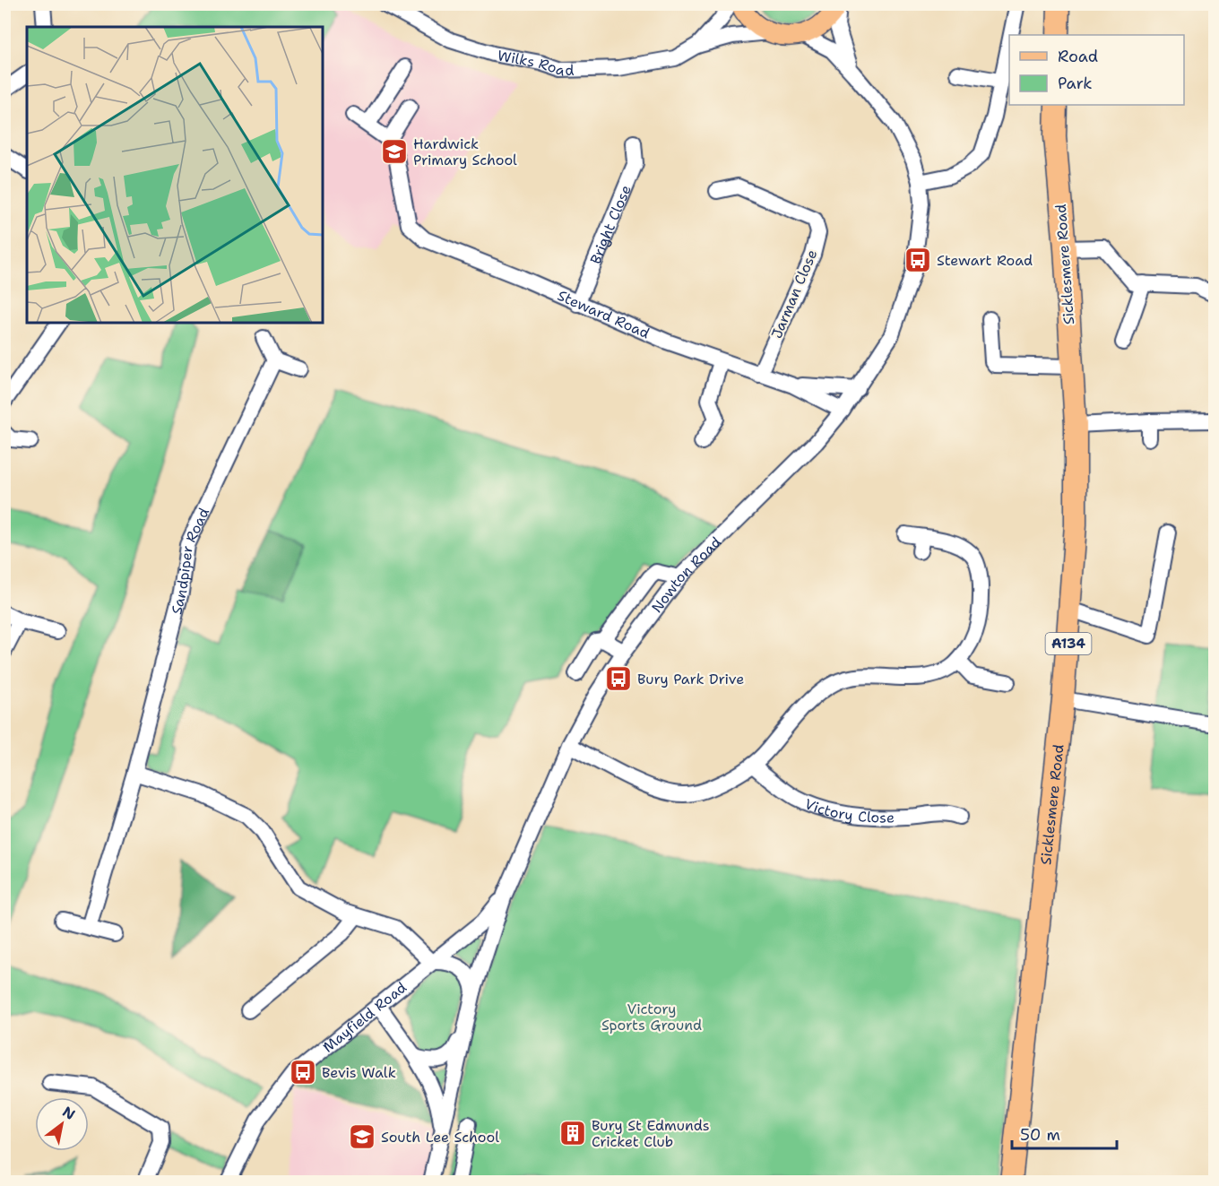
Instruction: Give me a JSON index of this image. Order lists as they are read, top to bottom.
{
  "streets": {
    "highway": ["Sicklesmere Road", "A134"],
    "street": [
      "Wilks Road",
      "Bright Close",
      "Jarman Close",
      "Steward Road",
      "Sandpiper Road",
      "Nowton Road",
      "Victory Close",
      "Mayfield Road"
    ]
  },
  "crossings": [
    ["Bright Close", "Steward Road"],
    ["Jarman Close", "Steward Road"],
    ["Steward Road", "Nowton Road"],
    ["Nowton Road", "Mayfield Road"]
  ],
  "parks": ["Victory Sports Ground"],
  "places": {
    "school or university": ["Hardwick Primary School", "South Lee School"],
    "bus stop": ["Stewart Road", "Bury Park Drive", "Bevis Walk"],
    "building": ["Bury St Edmunds Cricket Club"]
  },
  "legend": ["Road", "Park"],
  "scale_bar": "50 m",
  "north": "top right"
}
